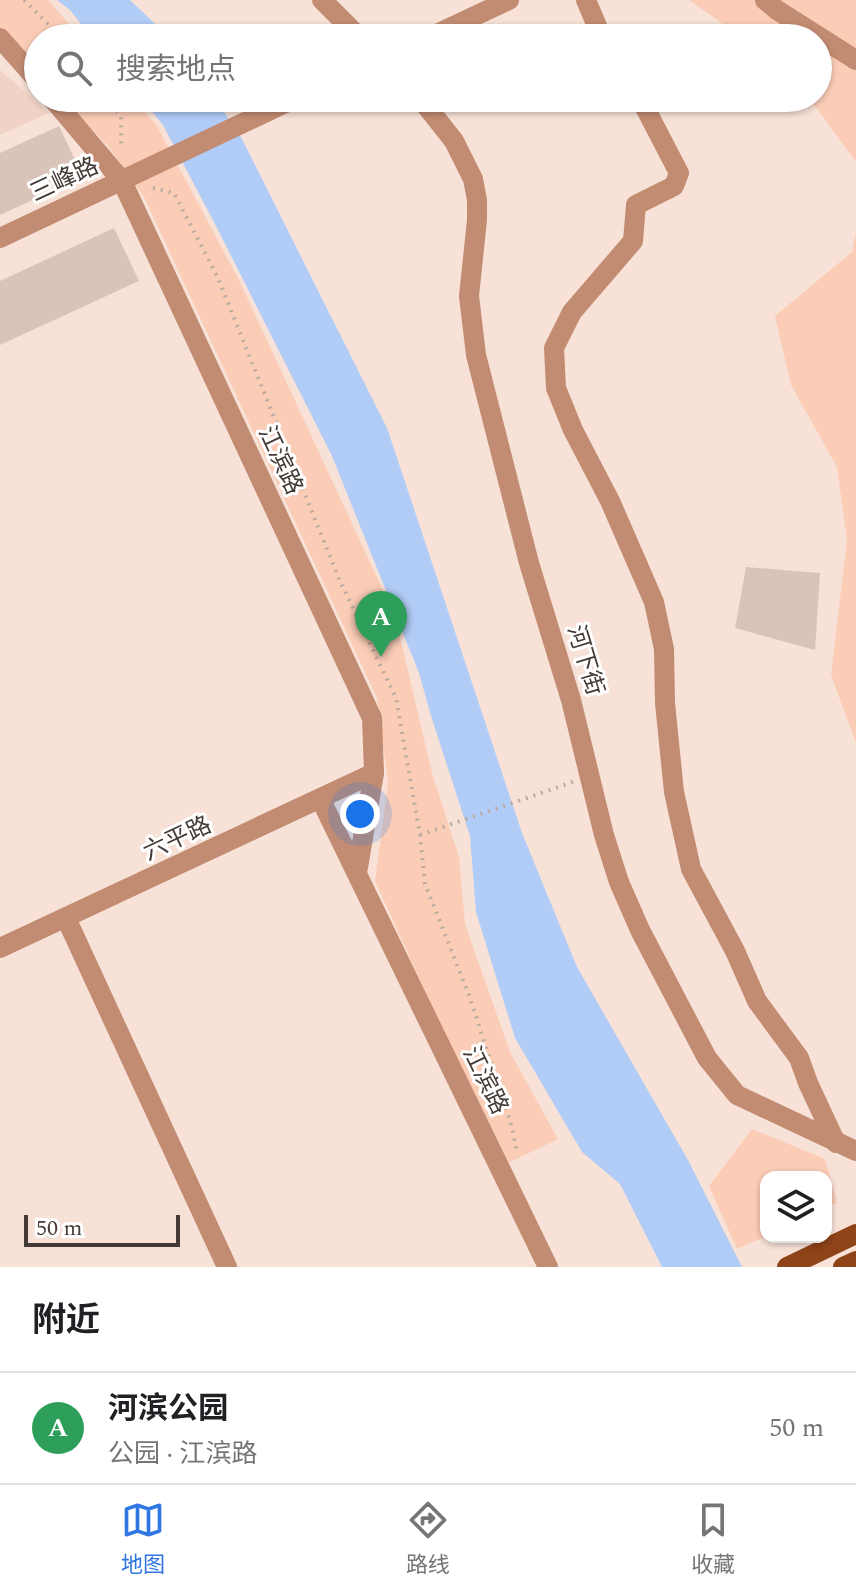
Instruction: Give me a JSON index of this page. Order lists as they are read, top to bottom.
{
  "streets": {
    "street": [
      "三峰路",
      "江滨路",
      "河下街",
      "六平路"
    ]
  },
  "crossings": [
    ["三峰路", "江滨路"],
    ["江滨路", "六平路"]
  ],
  "scale_bar": "50 m",
  "page": {
    "search": "搜索地点",
    "pins": "A",
    "scale": "50 m",
    "heading": "附近",
    "list": [
      {
        "mark": "A",
        "name": "河滨公园",
        "note": "公园 · 江滨路",
        "value": "50 m"
      }
    ],
    "nav": ["地图", "路线", "收藏"]
  }
}
